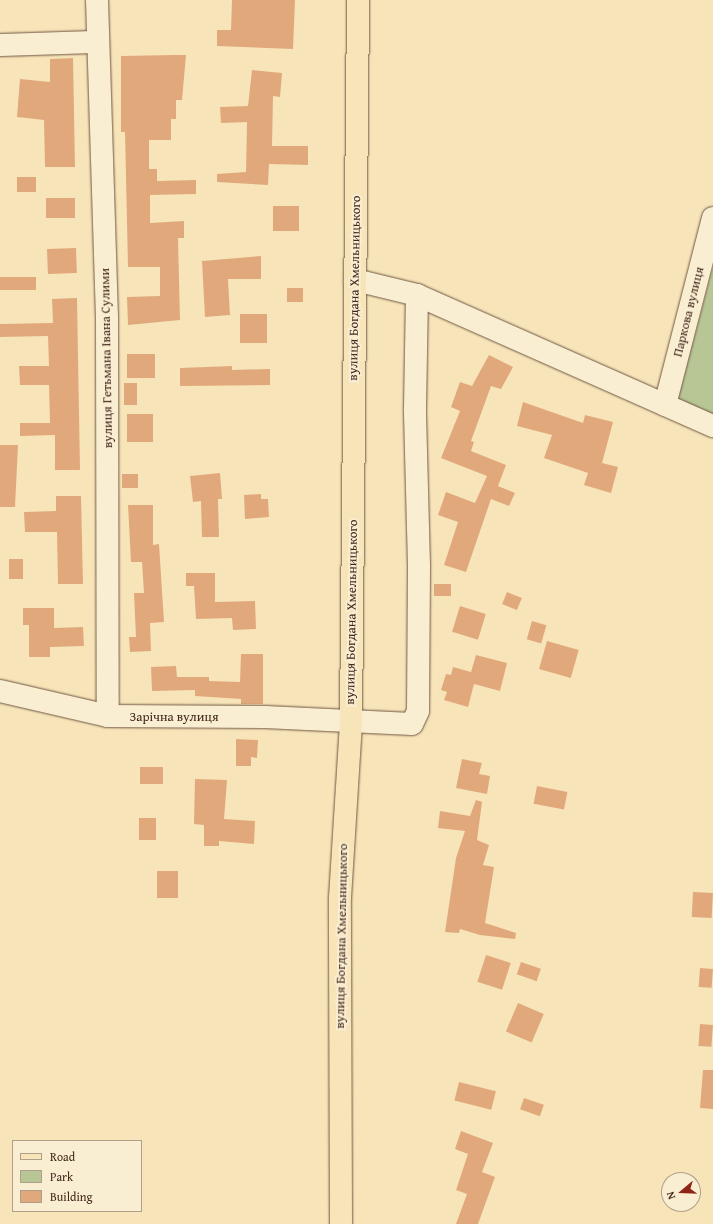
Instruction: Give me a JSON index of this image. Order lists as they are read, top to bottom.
{
  "streets": {
    "main road": ["вулиця Богдана Хмельницького"],
    "street": ["Паркова вулиця", "вулиця Гетьмана Івана Сулими", "Зарічна вулиця"]
  },
  "crossings": [
    ["вулиця Богдана Хмельницького", "Зарічна вулиця"],
    ["вулиця Гетьмана Івана Сулими", "Зарічна вулиця"]
  ],
  "legend": ["Road", "Park", "Building"],
  "north": "left"
}
